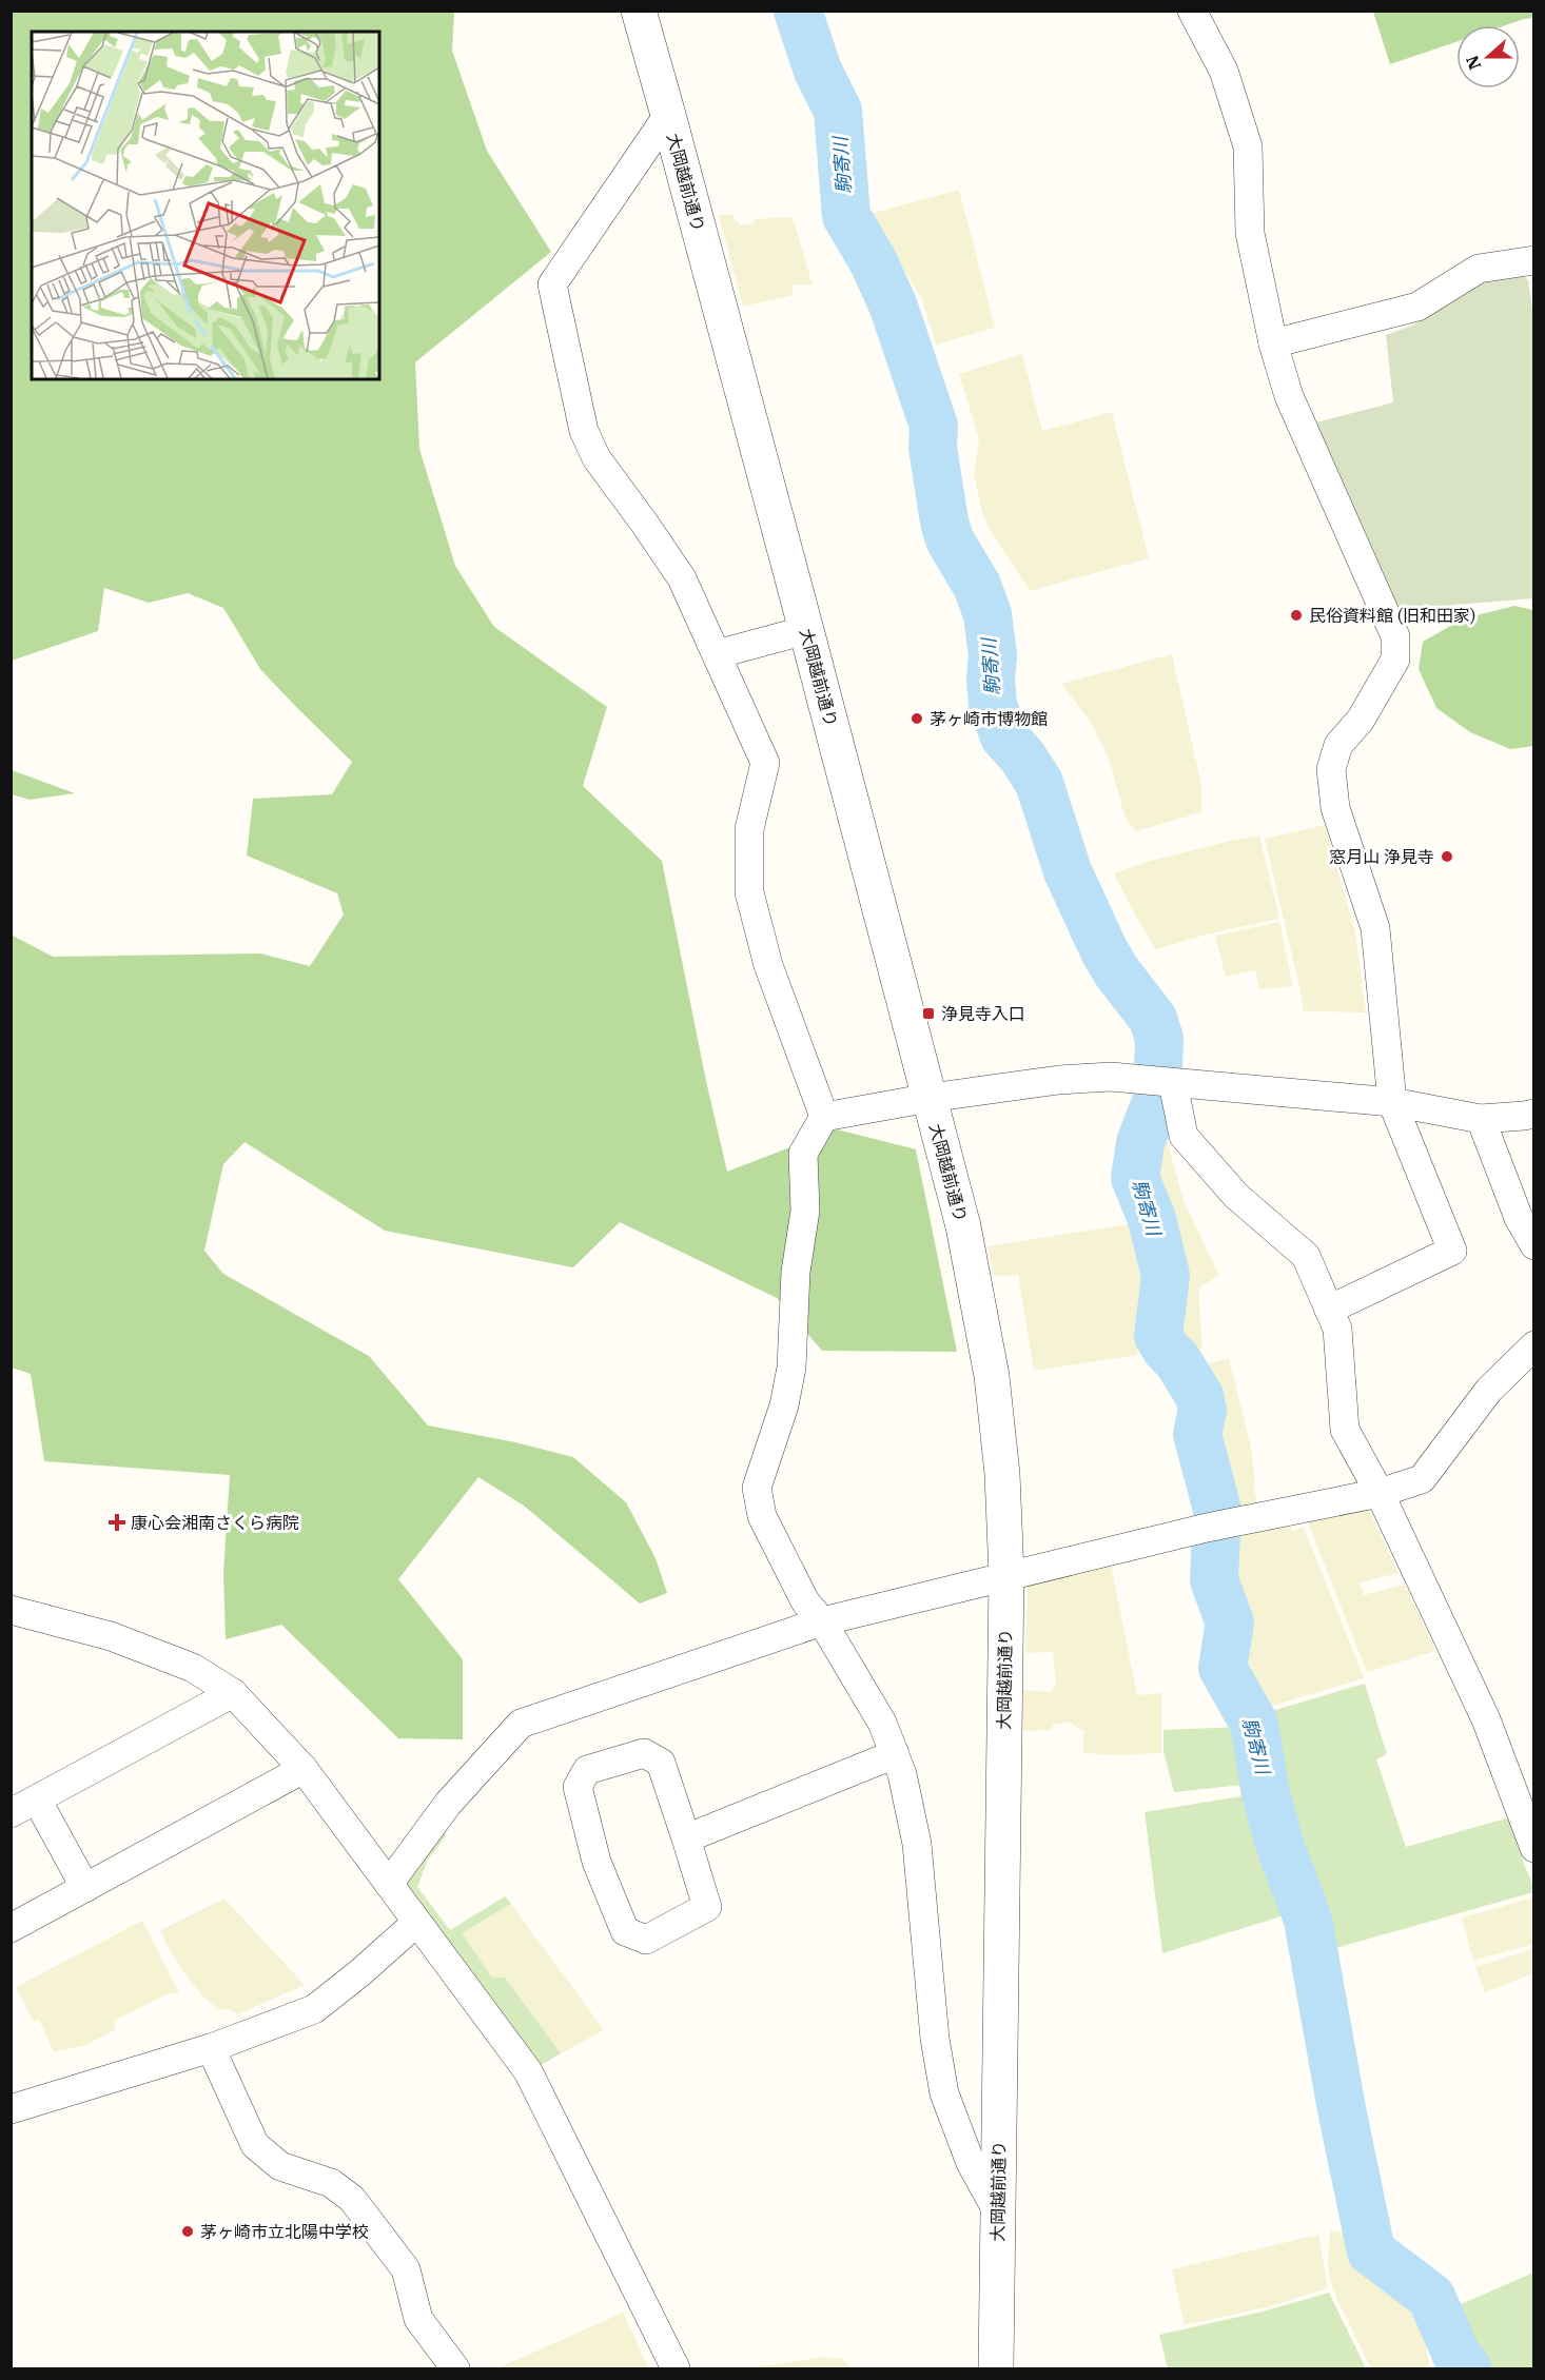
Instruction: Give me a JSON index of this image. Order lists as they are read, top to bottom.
{
  "streets": {
    "street": ["大岡越前通り"]
  },
  "water": ["駒寄川"],
  "places": {
    "other": [
      "民俗資料館 (旧和田家)",
      "茅ヶ崎市博物館",
      "窓月山 浄見寺",
      "茅ヶ崎市立北陽中学校"
    ],
    "transit": ["浄見寺入口"],
    "health": ["康心会湘南さくら病院"]
  },
  "north": "left"
}
